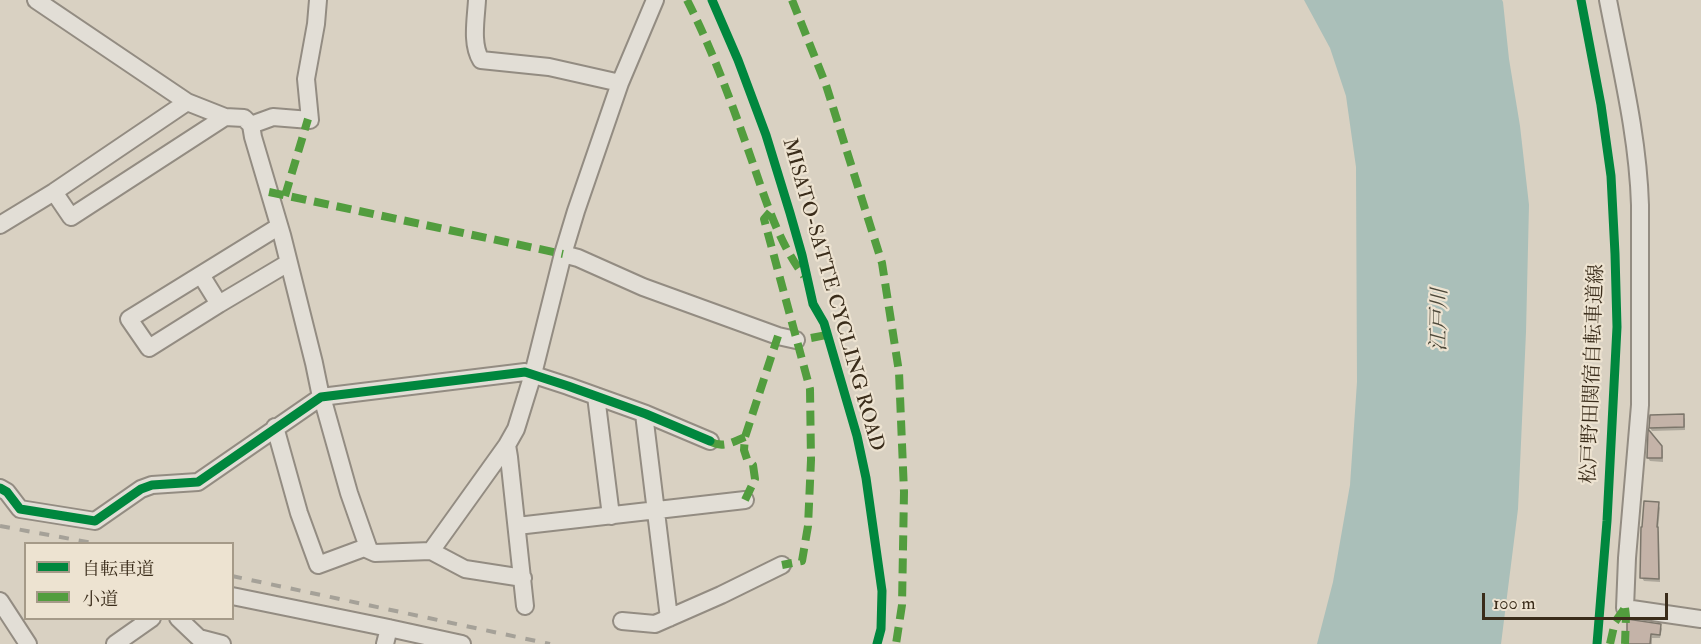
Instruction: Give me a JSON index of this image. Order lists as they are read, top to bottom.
{
  "streets": {
    "cycle path": ["MISATO-SATTE CYCLING ROAD", "松戸野田関宿自転車道線"]
  },
  "water": ["江戸川"],
  "legend": ["自転車道", "小道"],
  "scale_bar": "100 m"
}
